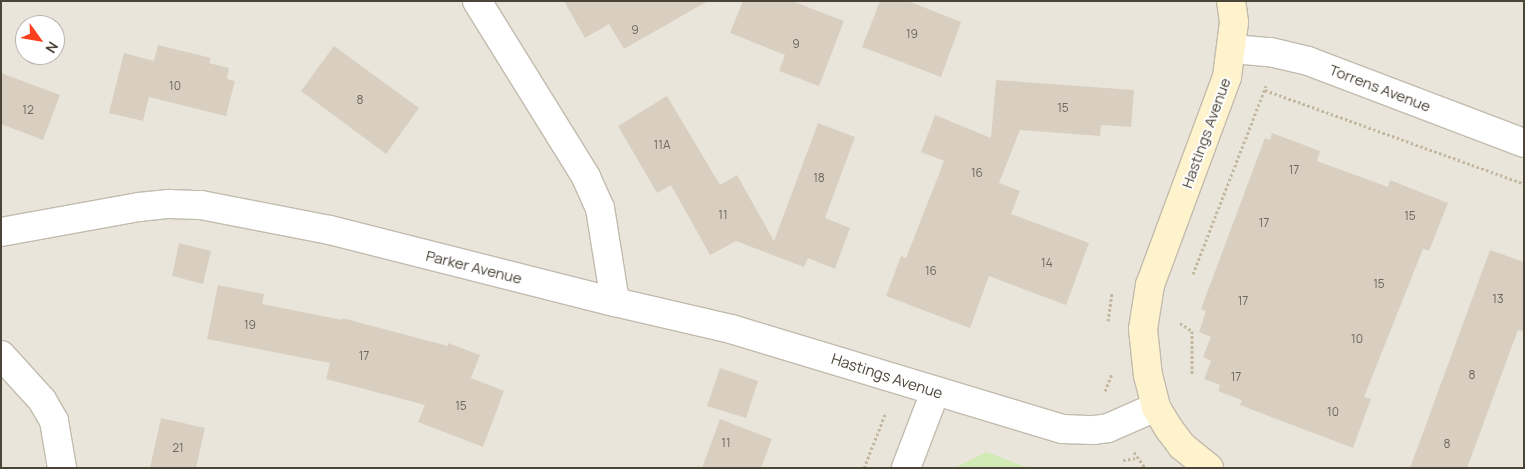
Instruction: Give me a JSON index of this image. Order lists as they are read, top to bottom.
{
  "streets": {
    "main road": ["Hastings Avenue"],
    "street": ["Torrens Avenue", "Parker Avenue"]
  },
  "crossings": [
    ["Torrens Avenue", "Hastings Avenue"],
    ["Hastings Avenue", "Parker Avenue"]
  ],
  "house_numbers": [
    "9",
    "19",
    "9",
    "10",
    "8",
    "15",
    "12",
    "11A",
    "17",
    "16",
    "18",
    "11",
    "15",
    "17",
    "14",
    "16",
    "15",
    "13",
    "17",
    "19",
    "10",
    "17",
    "8",
    "17",
    "15",
    "10",
    "11",
    "8",
    "21"
  ],
  "north": "bottom right"
}
